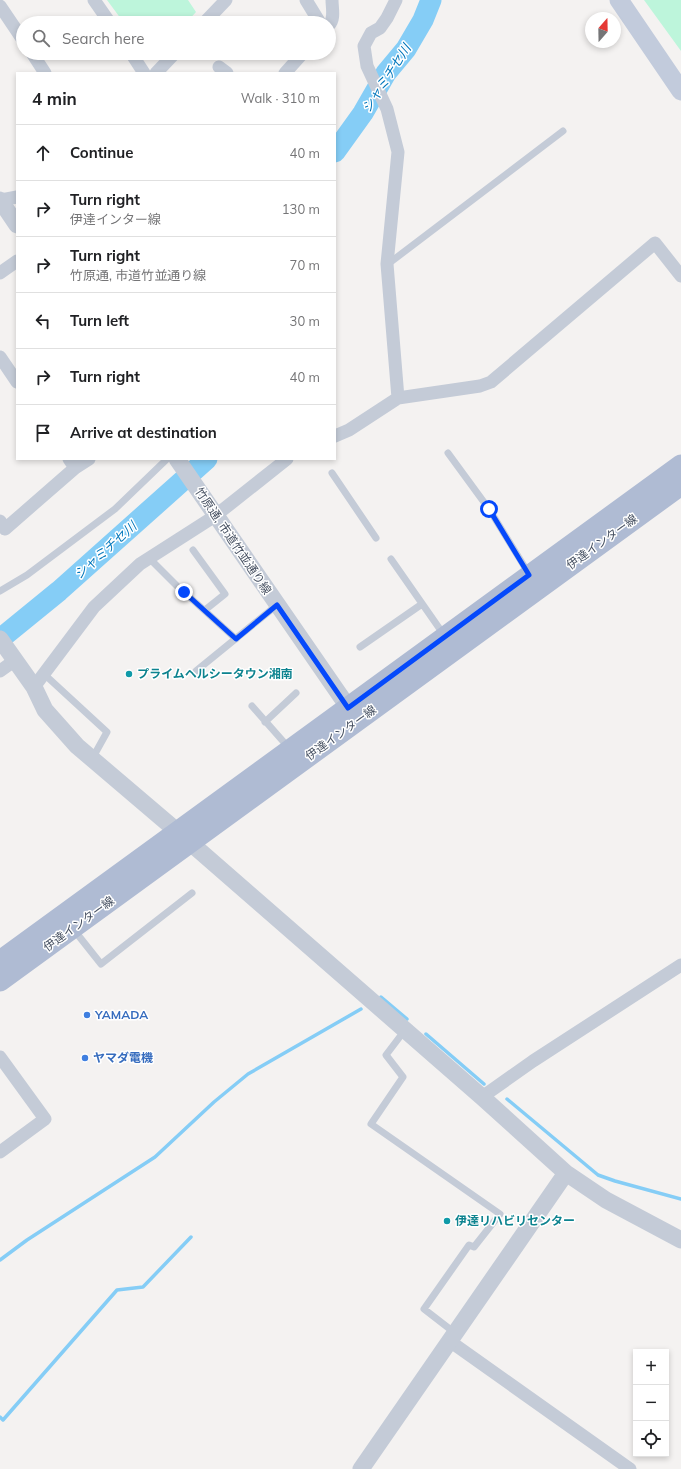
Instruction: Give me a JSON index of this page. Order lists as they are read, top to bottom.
{
  "streets": {
    "main road": ["伊達インター線"],
    "street": ["竹原通, 市道竹並通り線"]
  },
  "crossings": [
    ["竹原通, 市道竹並通り線", "伊達インター線"]
  ],
  "water": ["シャミチセ川"],
  "places": [
    "プライムヘルシータウン湘南",
    "YAMADA",
    "ヤマダ電機",
    "伊達リハビリセンター"
  ],
  "north": "top",
  "page": {
    "search": "Search here",
    "heading": ["4 min", "Walk · 310 m"],
    "list": [
      ["Continue", "40 m"],
      ["Turn right", "伊達インター線", "130 m"],
      ["Turn right", "竹原通, 市道竹並通り線", "70 m"],
      ["Turn left", "30 m"],
      ["Turn right", "40 m"],
      "Arrive at destination"
    ],
    "map_buttons": ["+", "−"]
  }
}
